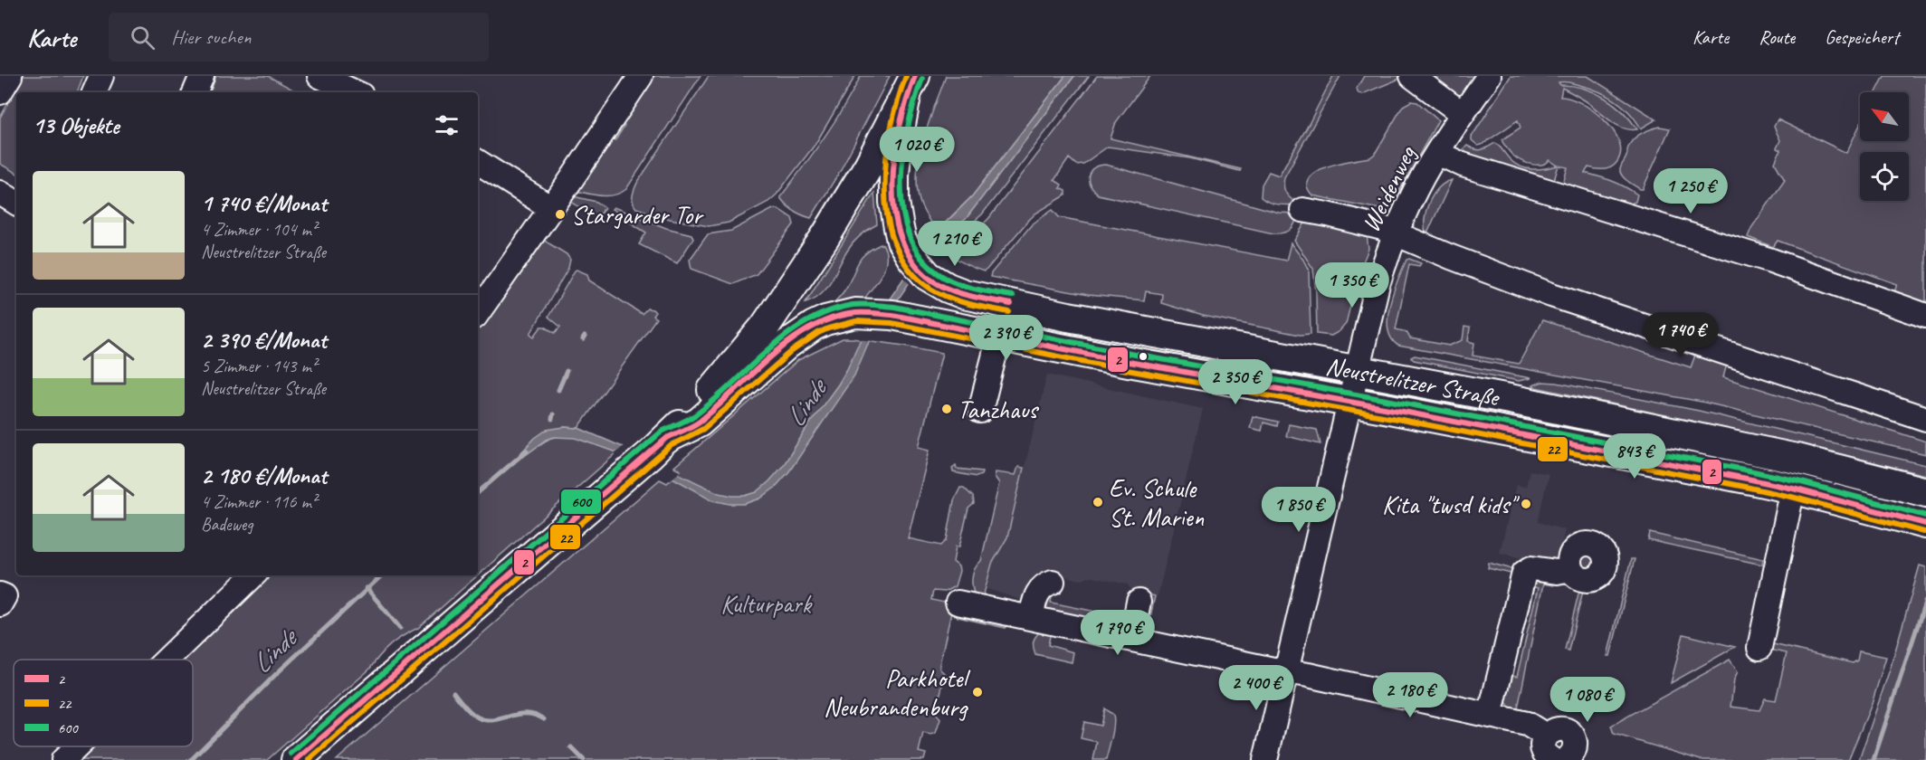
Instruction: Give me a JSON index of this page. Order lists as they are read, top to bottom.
{
  "streets": {
    "main road": ["Neustrelitzer Straße"],
    "street": ["Weidenweg"]
  },
  "crossings": [
    ["Weidenweg", "Neustrelitzer Straße"]
  ],
  "water": ["Linde"],
  "parks": ["Kulturpark"],
  "places": [
    "Stargarder Tor",
    "Tanzhaus",
    "Ev. Schule St. Marien",
    "Kita \"twsd kids\"",
    "Parkhotel Neubrandenburg"
  ],
  "lines": ["transit line 2", "transit line 22", "transit line 600"],
  "legend": ["2", "22", "600"],
  "north": "top left",
  "page": {
    "header": "Karte",
    "search": "Hier suchen",
    "nav": ["Karte", "Route", "Gespeichert"],
    "heading": "13 Objekte",
    "price": [
      "1 020 €",
      "1 250 €",
      "1 210 €",
      "1 350 €",
      "1 740 €",
      "2 390 €",
      "2 350 €",
      "843 €",
      "1 850 €",
      "1 790 €",
      "2 400 €",
      "2 180 €",
      "1 080 €"
    ],
    "list": [
      {
        "name": "1 740 €/Monat",
        "note": "4 Zimmer · 104 m² · Neustrelitzer Straße"
      },
      {
        "name": "2 390 €/Monat",
        "note": "5 Zimmer · 143 m² · Neustrelitzer Straße"
      },
      {
        "name": "2 180 €/Monat",
        "note": "4 Zimmer · 116 m² · Badeweg"
      }
    ]
  }
}
